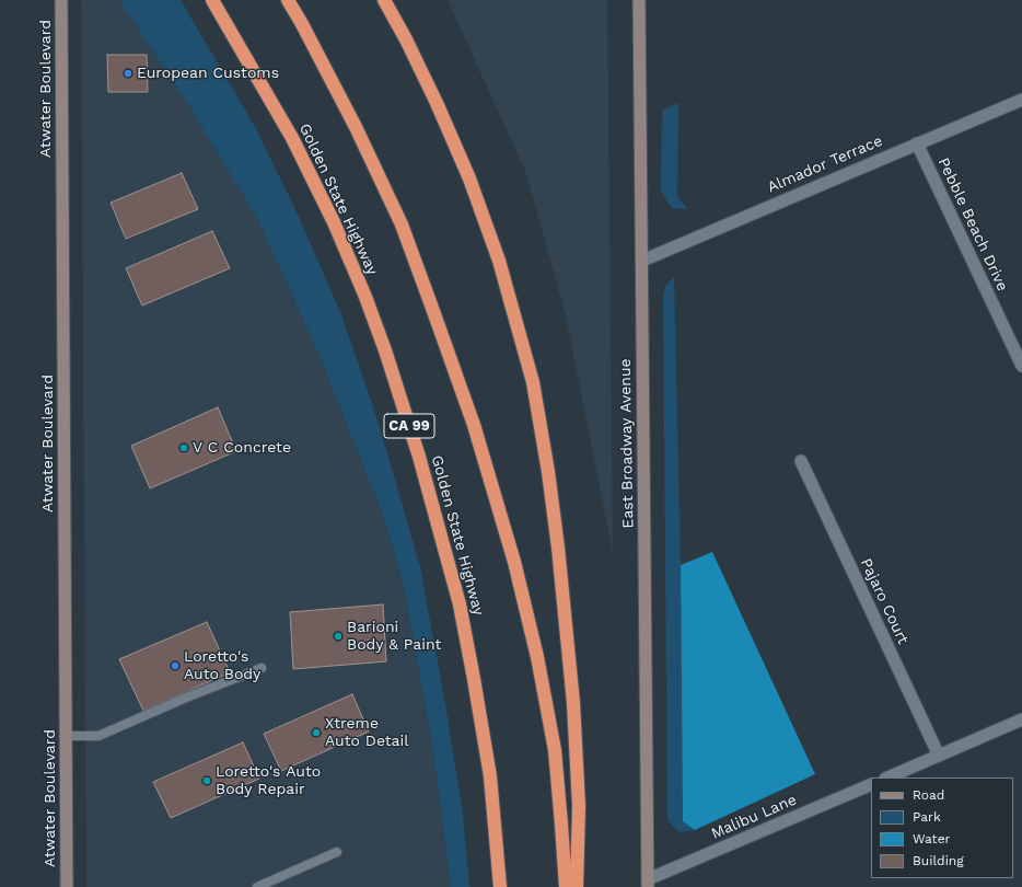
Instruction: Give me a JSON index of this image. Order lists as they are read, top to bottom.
{
  "streets": {
    "highway": ["Golden State Highway", "CA 99"],
    "main road": ["Atwater Boulevard", "East Broadway Avenue"],
    "street": [
      "Almador Terrace",
      "Pebble Beach Drive",
      "Pajaro Court",
      "Malibu Lane"
    ]
  },
  "crossings": [
    ["Almador Terrace", "Pebble Beach Drive"],
    ["Almador Terrace", "East Broadway Avenue"],
    ["East Broadway Avenue", "Malibu Lane"]
  ],
  "places": [
    "European Customs",
    "V C Concrete",
    "Barioni Body & Paint",
    "Loretto's Auto Body",
    "Xtreme Auto Detail",
    "Loretto's Auto Body Repair"
  ],
  "legend": [
    "Road",
    "Park",
    "Water",
    "Building"
  ]
}
